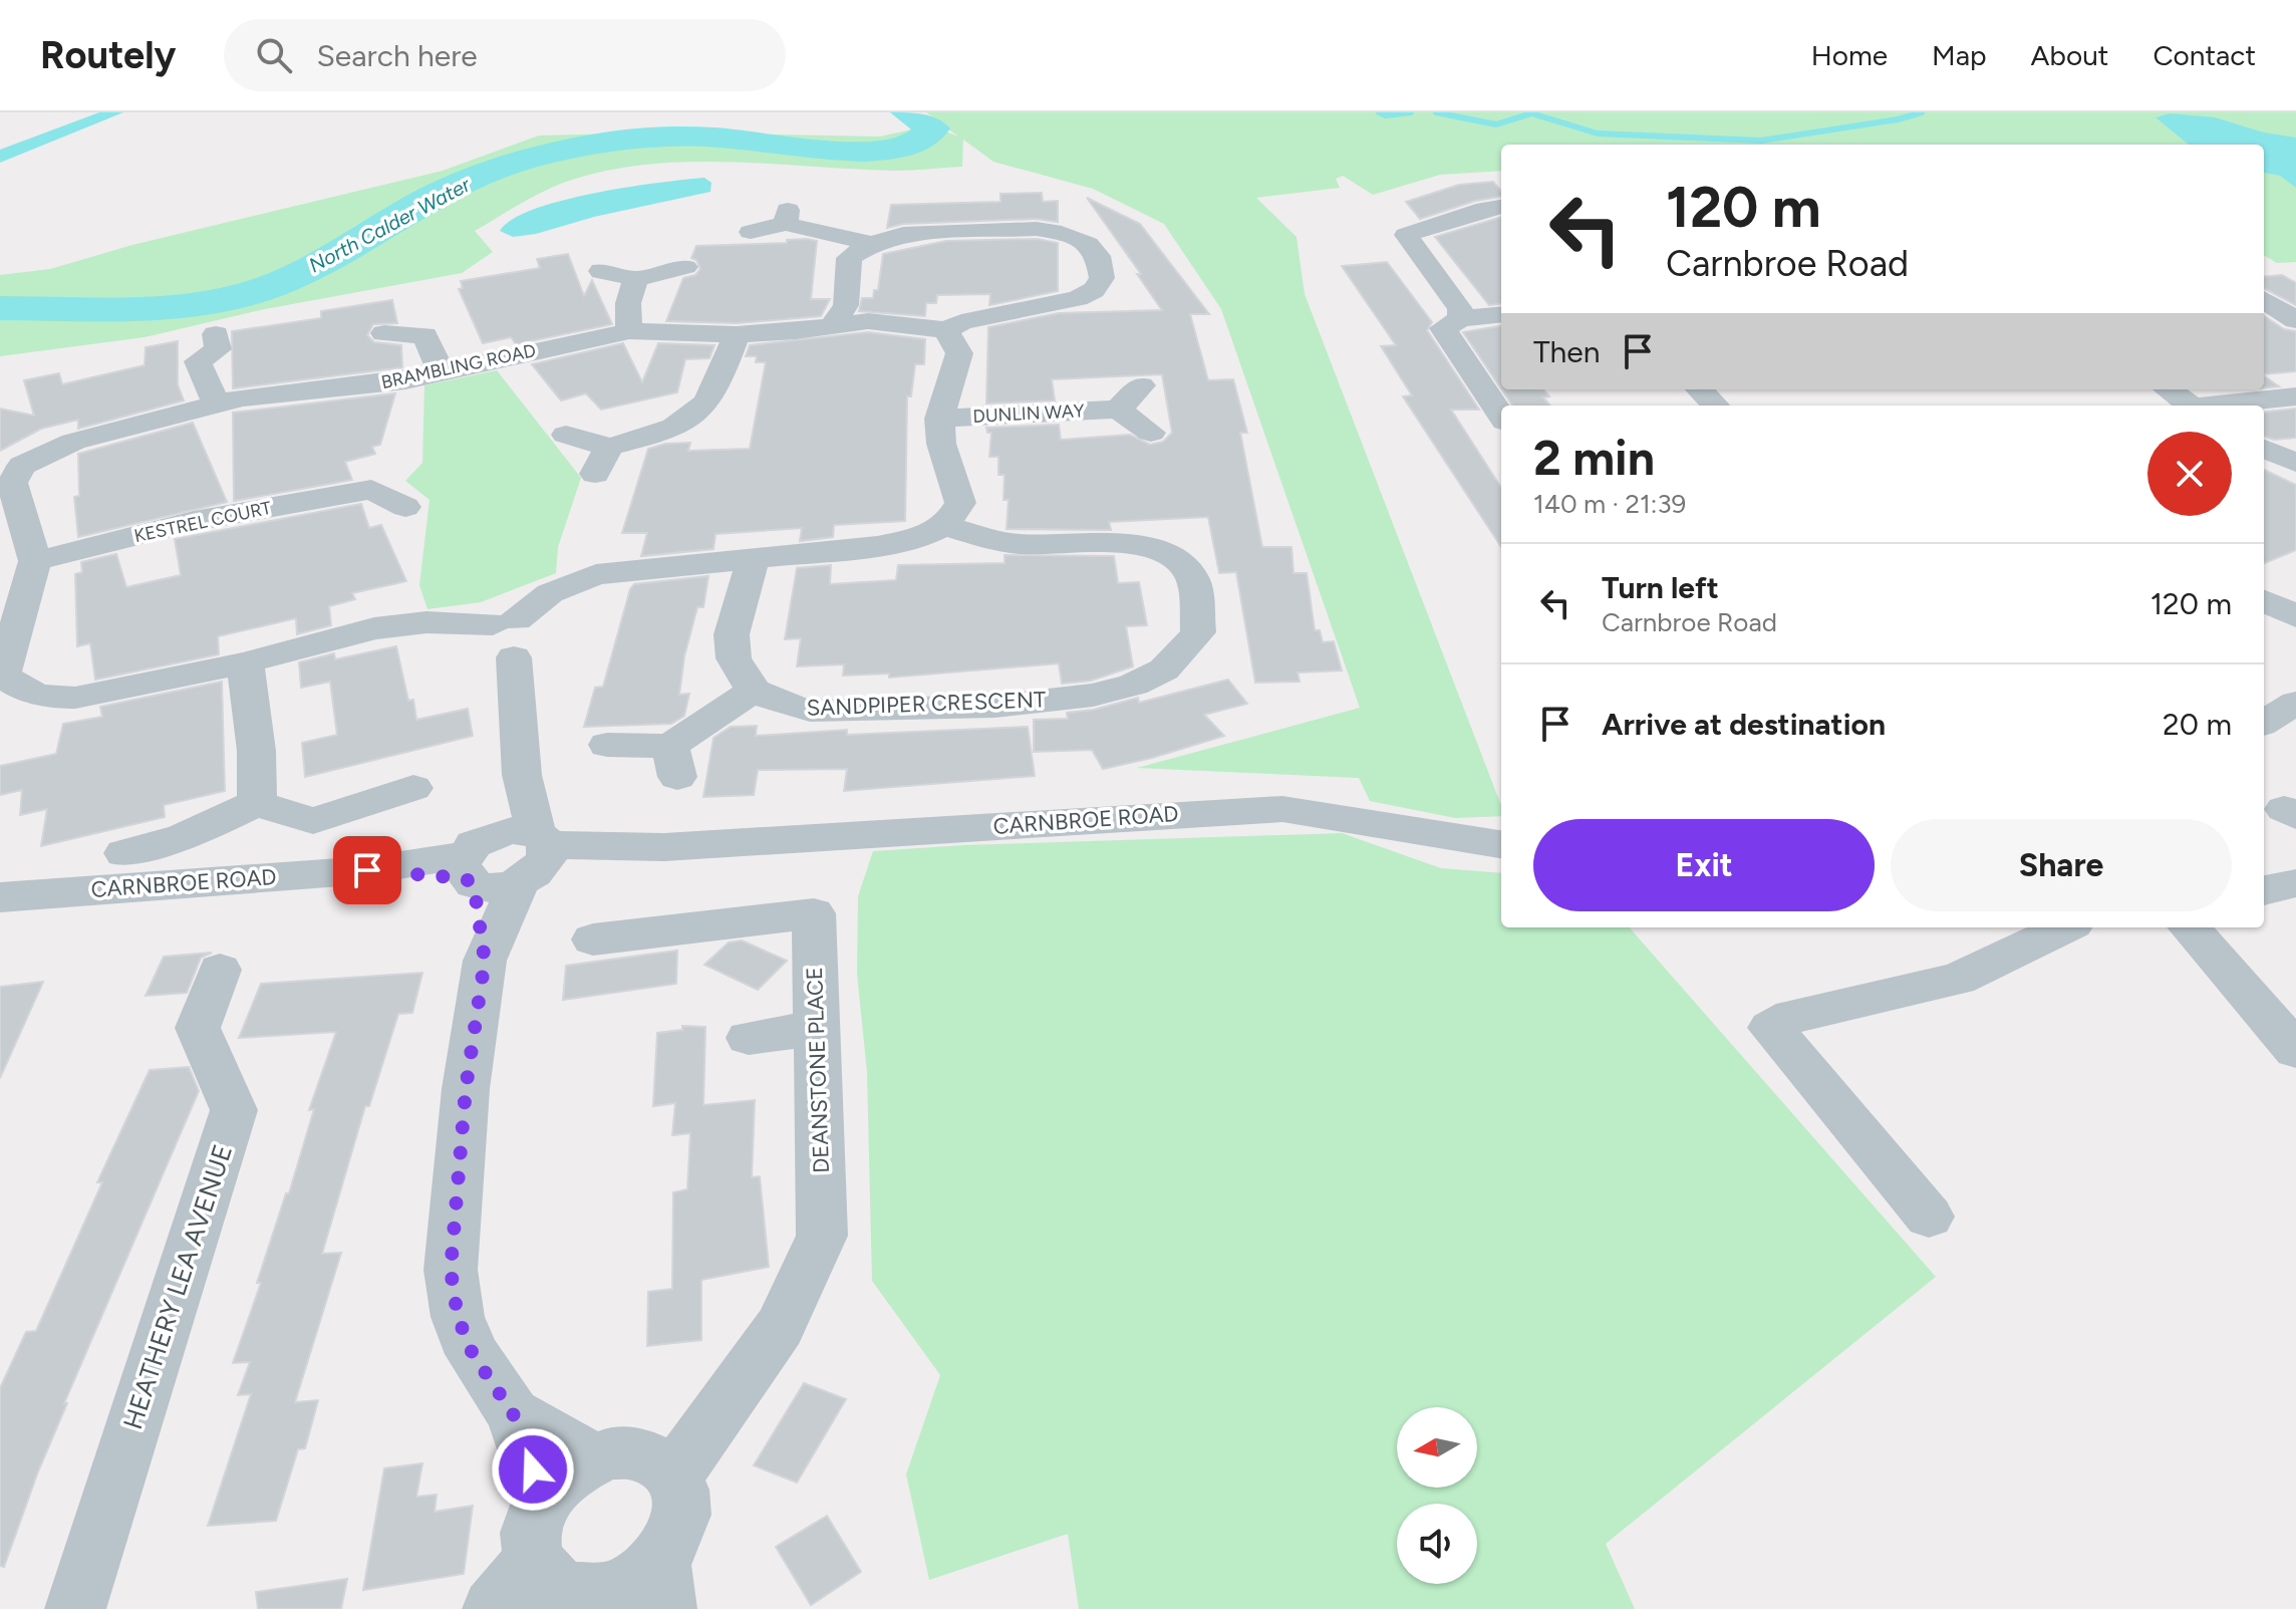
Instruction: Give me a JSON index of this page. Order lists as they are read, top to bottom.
{
  "streets": {
    "street": [
      "BRAMBLING ROAD",
      "DUNLIN WAY",
      "KESTREL COURT",
      "SANDPIPER CRESCENT",
      "CARNBROE ROAD",
      "DEANSTONE PLACE",
      "HEATHERY LEA AVENUE"
    ]
  },
  "crossings": [
    ["BRAMBLING ROAD", "KESTREL COURT"]
  ],
  "water": ["North Calder Water"],
  "north": "left",
  "page": {
    "header": "Routely",
    "search": "Search here",
    "nav": [
      "Home",
      "Map",
      "About",
      "Contact"
    ],
    "turn": ["120 m", "Carnbroe Road"],
    "then": "Then",
    "heading": ["2 min", "140 m · 21:39"],
    "list": [
      {
        "name": "Turn left",
        "note": "Carnbroe Road",
        "value": "120 m"
      },
      {
        "name": "Arrive at destination",
        "value": "20 m"
      }
    ],
    "buttons": ["Exit", "Share"]
  }
}
